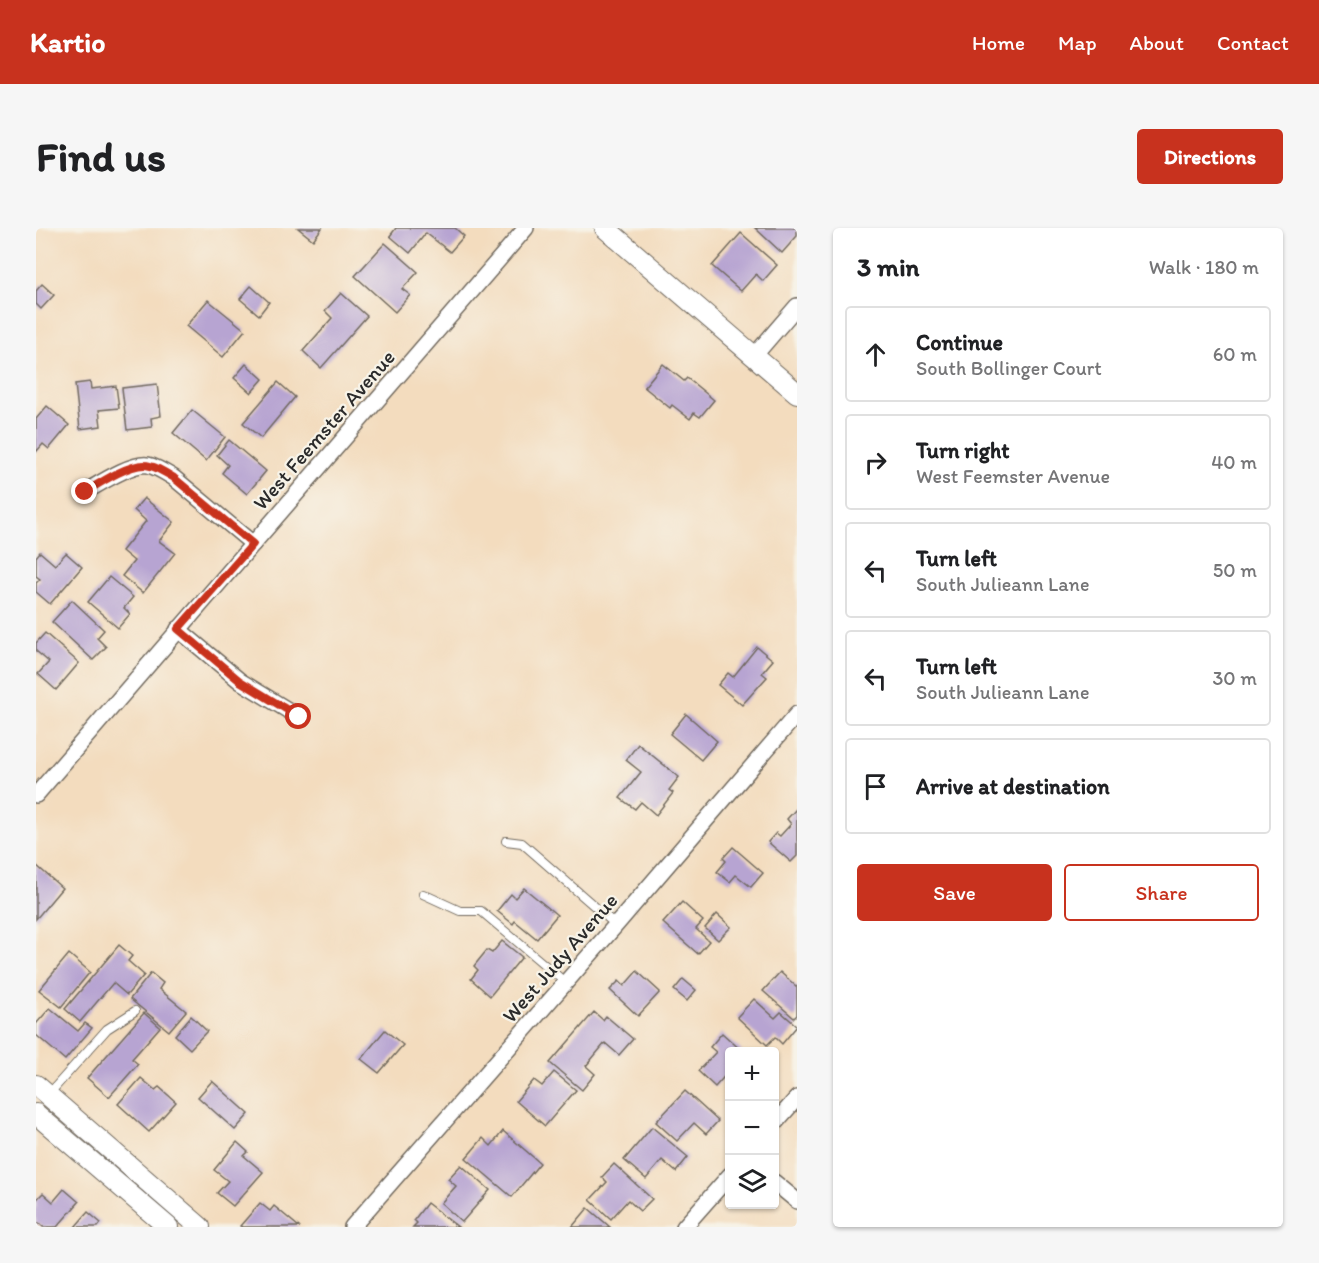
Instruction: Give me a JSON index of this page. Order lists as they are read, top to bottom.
{
  "streets": {
    "street": ["West Feemster Avenue", "West Judy Avenue"]
  },
  "page": {
    "header": "Kartio",
    "nav": [
      "Home",
      "Map",
      "About",
      "Contact"
    ],
    "buttons": [
      "Directions",
      ["Save", "Share"]
    ],
    "title": "Find us",
    "heading": ["3 min", "Walk · 180 m"],
    "list": [
      ["Continue", "South Bollinger Court", "60 m"],
      ["Turn right", "West Feemster Avenue", "40 m"],
      ["Turn left", "South Julieann Lane", "50 m"],
      ["Turn left", "South Julieann Lane", "30 m"],
      "Arrive at destination"
    ],
    "map_buttons": ["+", "−"]
  }
}
